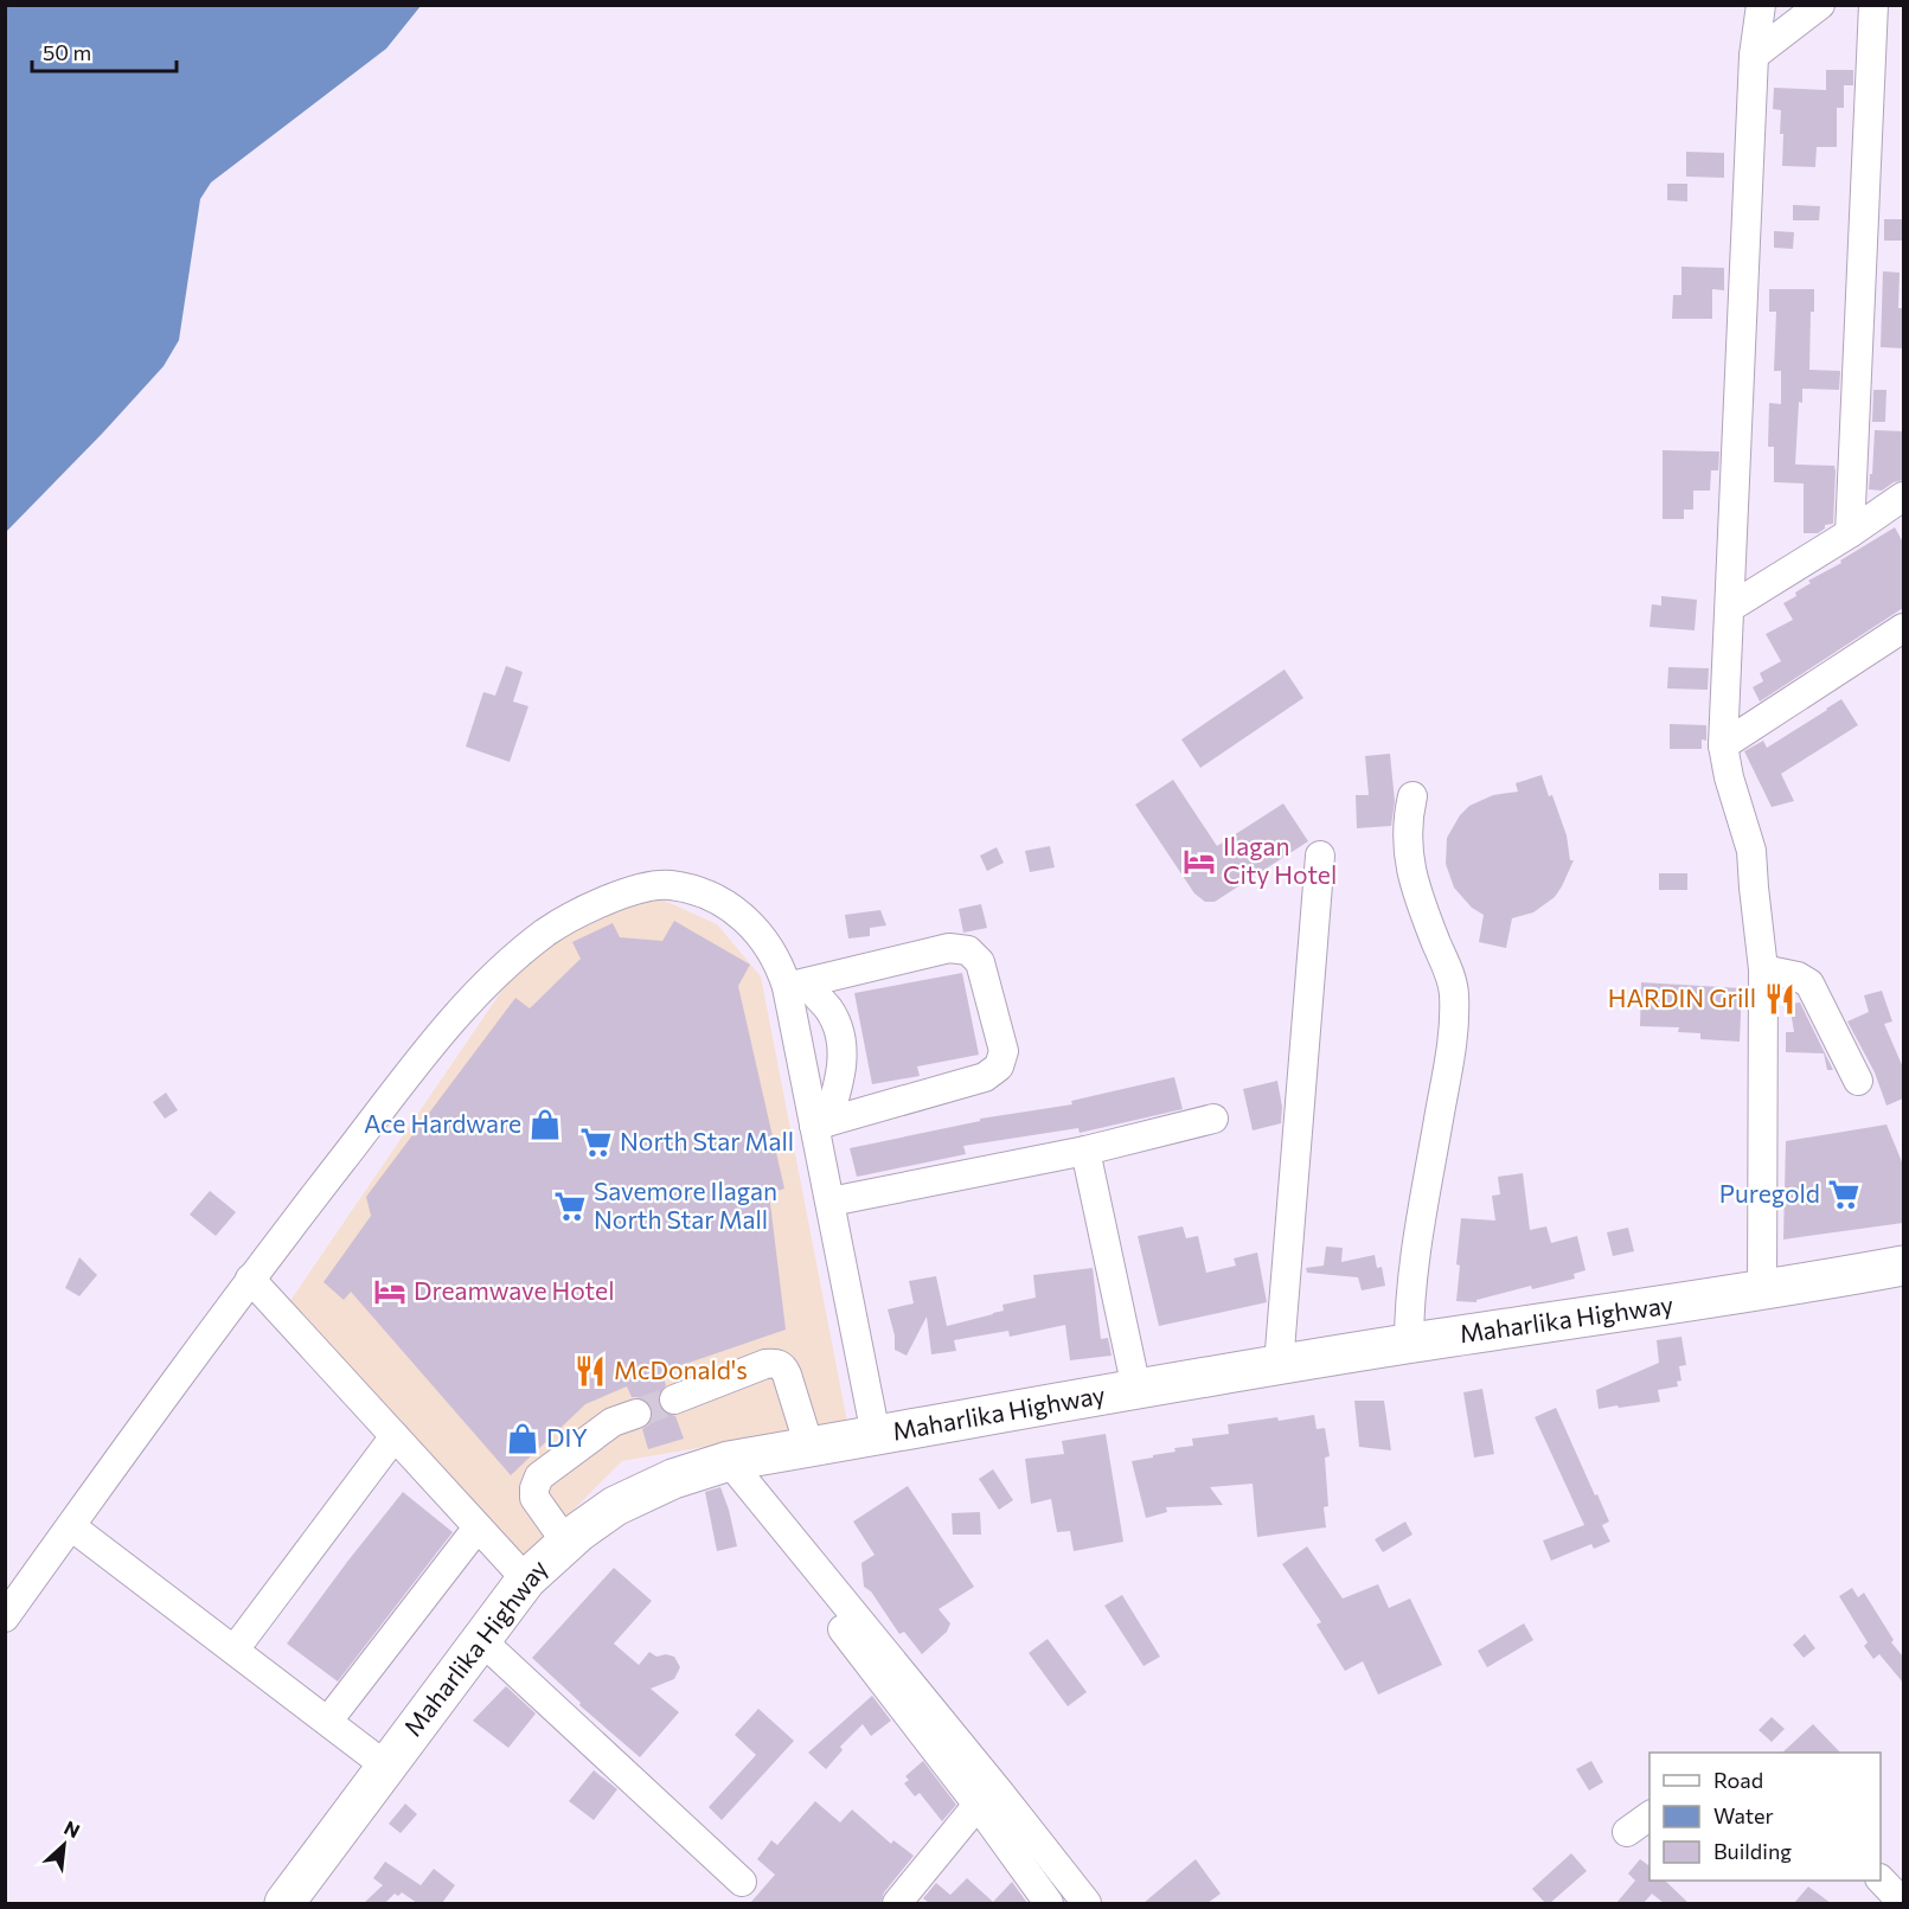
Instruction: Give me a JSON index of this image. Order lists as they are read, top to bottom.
{
  "streets": {
    "highway": ["Maharlika Highway"]
  },
  "places": {
    "hotel": ["Ilagan City Hotel", "Dreamwave Hotel"],
    "restaurant": ["HARDIN Grill", "McDonald's"],
    "shop": ["Ace Hardware", "DIY"],
    "supermarket": ["North Star Mall", "Puregold", "Savemore Ilagan North Star Mall"]
  },
  "legend": ["Road", "Water", "Building"],
  "scale_bar": "50 m",
  "north": "top right"
}
